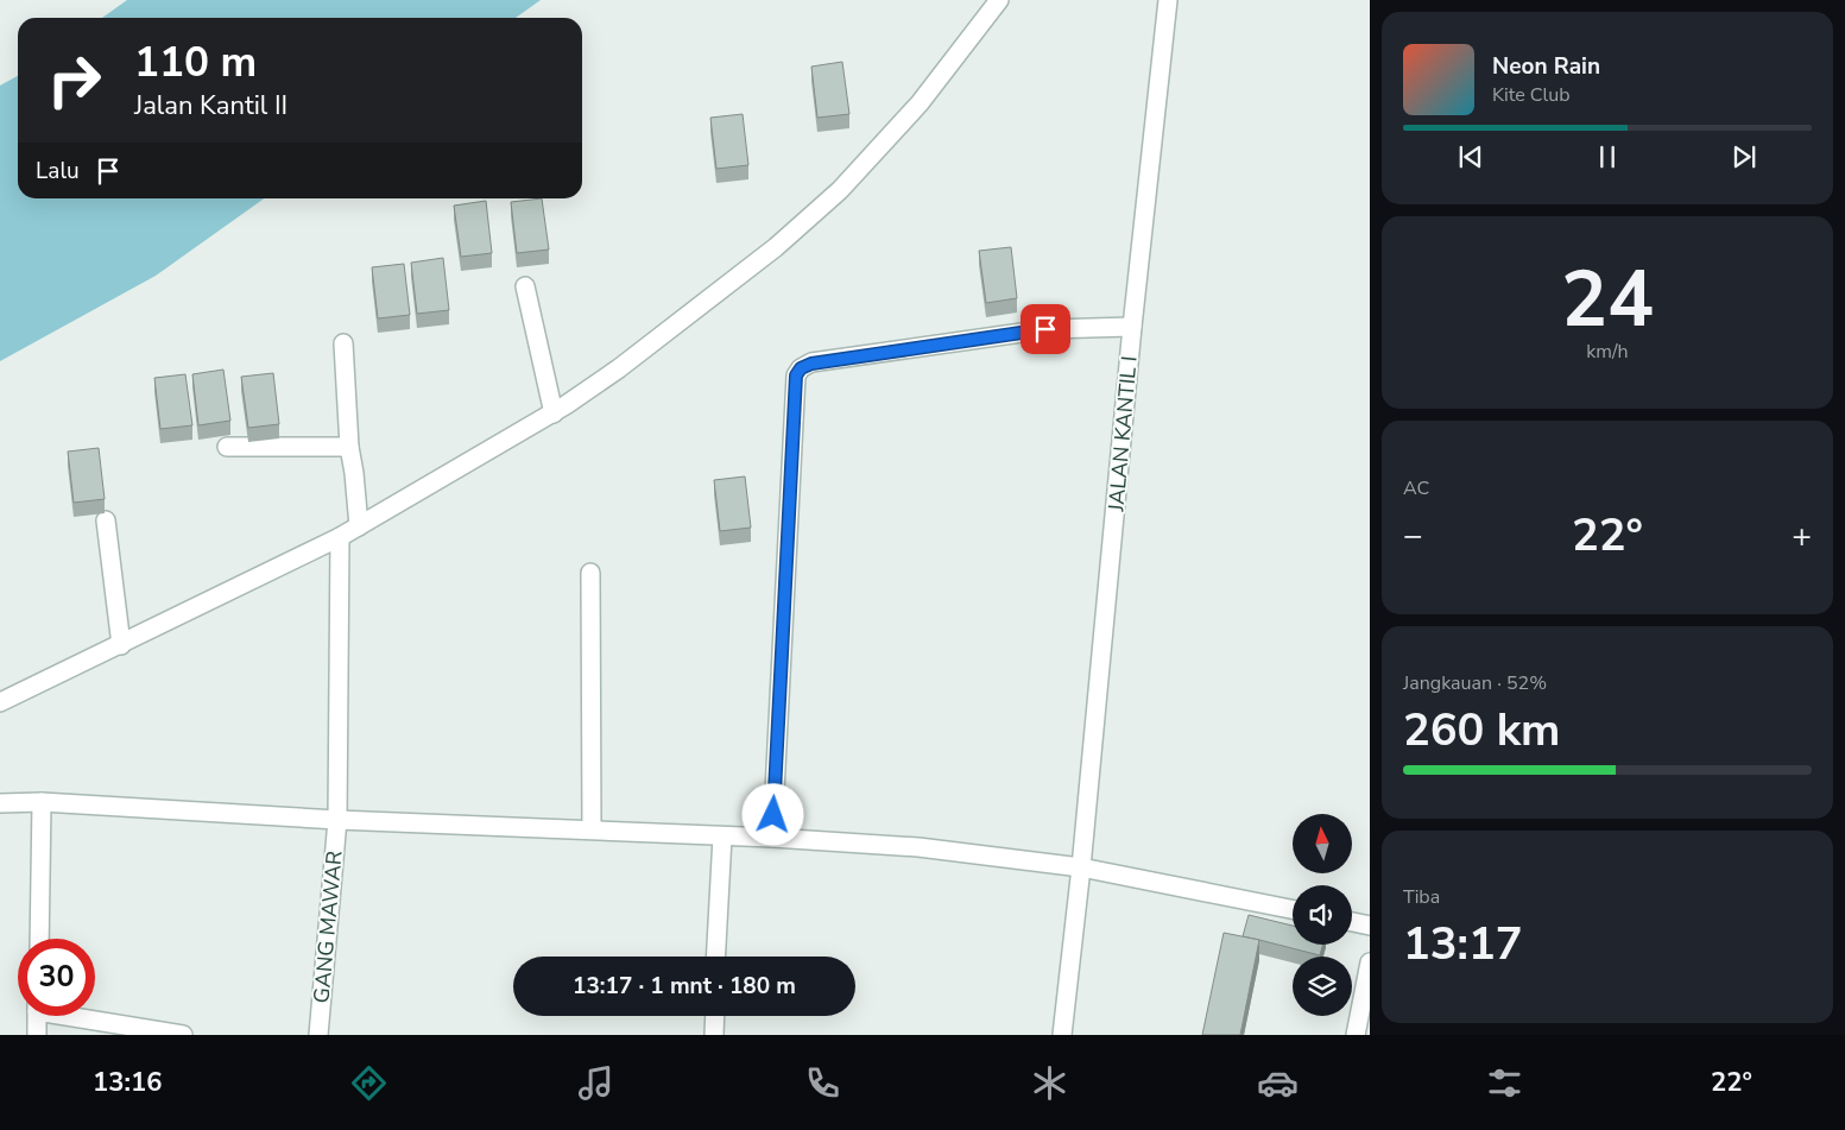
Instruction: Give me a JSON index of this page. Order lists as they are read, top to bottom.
{
  "streets": {
    "street": ["JALAN KANTIL I", "GANG MAWAR"]
  },
  "north": "top",
  "page": {
    "turn": ["110 m", "Jalan Kantil II"],
    "song": ["Neon Rain", "Kite Club"],
    "then": "Lalu",
    "tile": [
      ["24", "km/h"],
      "AC",
      ["Jangkauan · 52%", "260 km"],
      ["Tiba", "13:17"]
    ],
    "heat": ["−", "22°", "+"],
    "limit": "30",
    "trip": "13:17 · 1 mnt · 180 m",
    "tabs": ["13:16", "22°"]
  }
}
